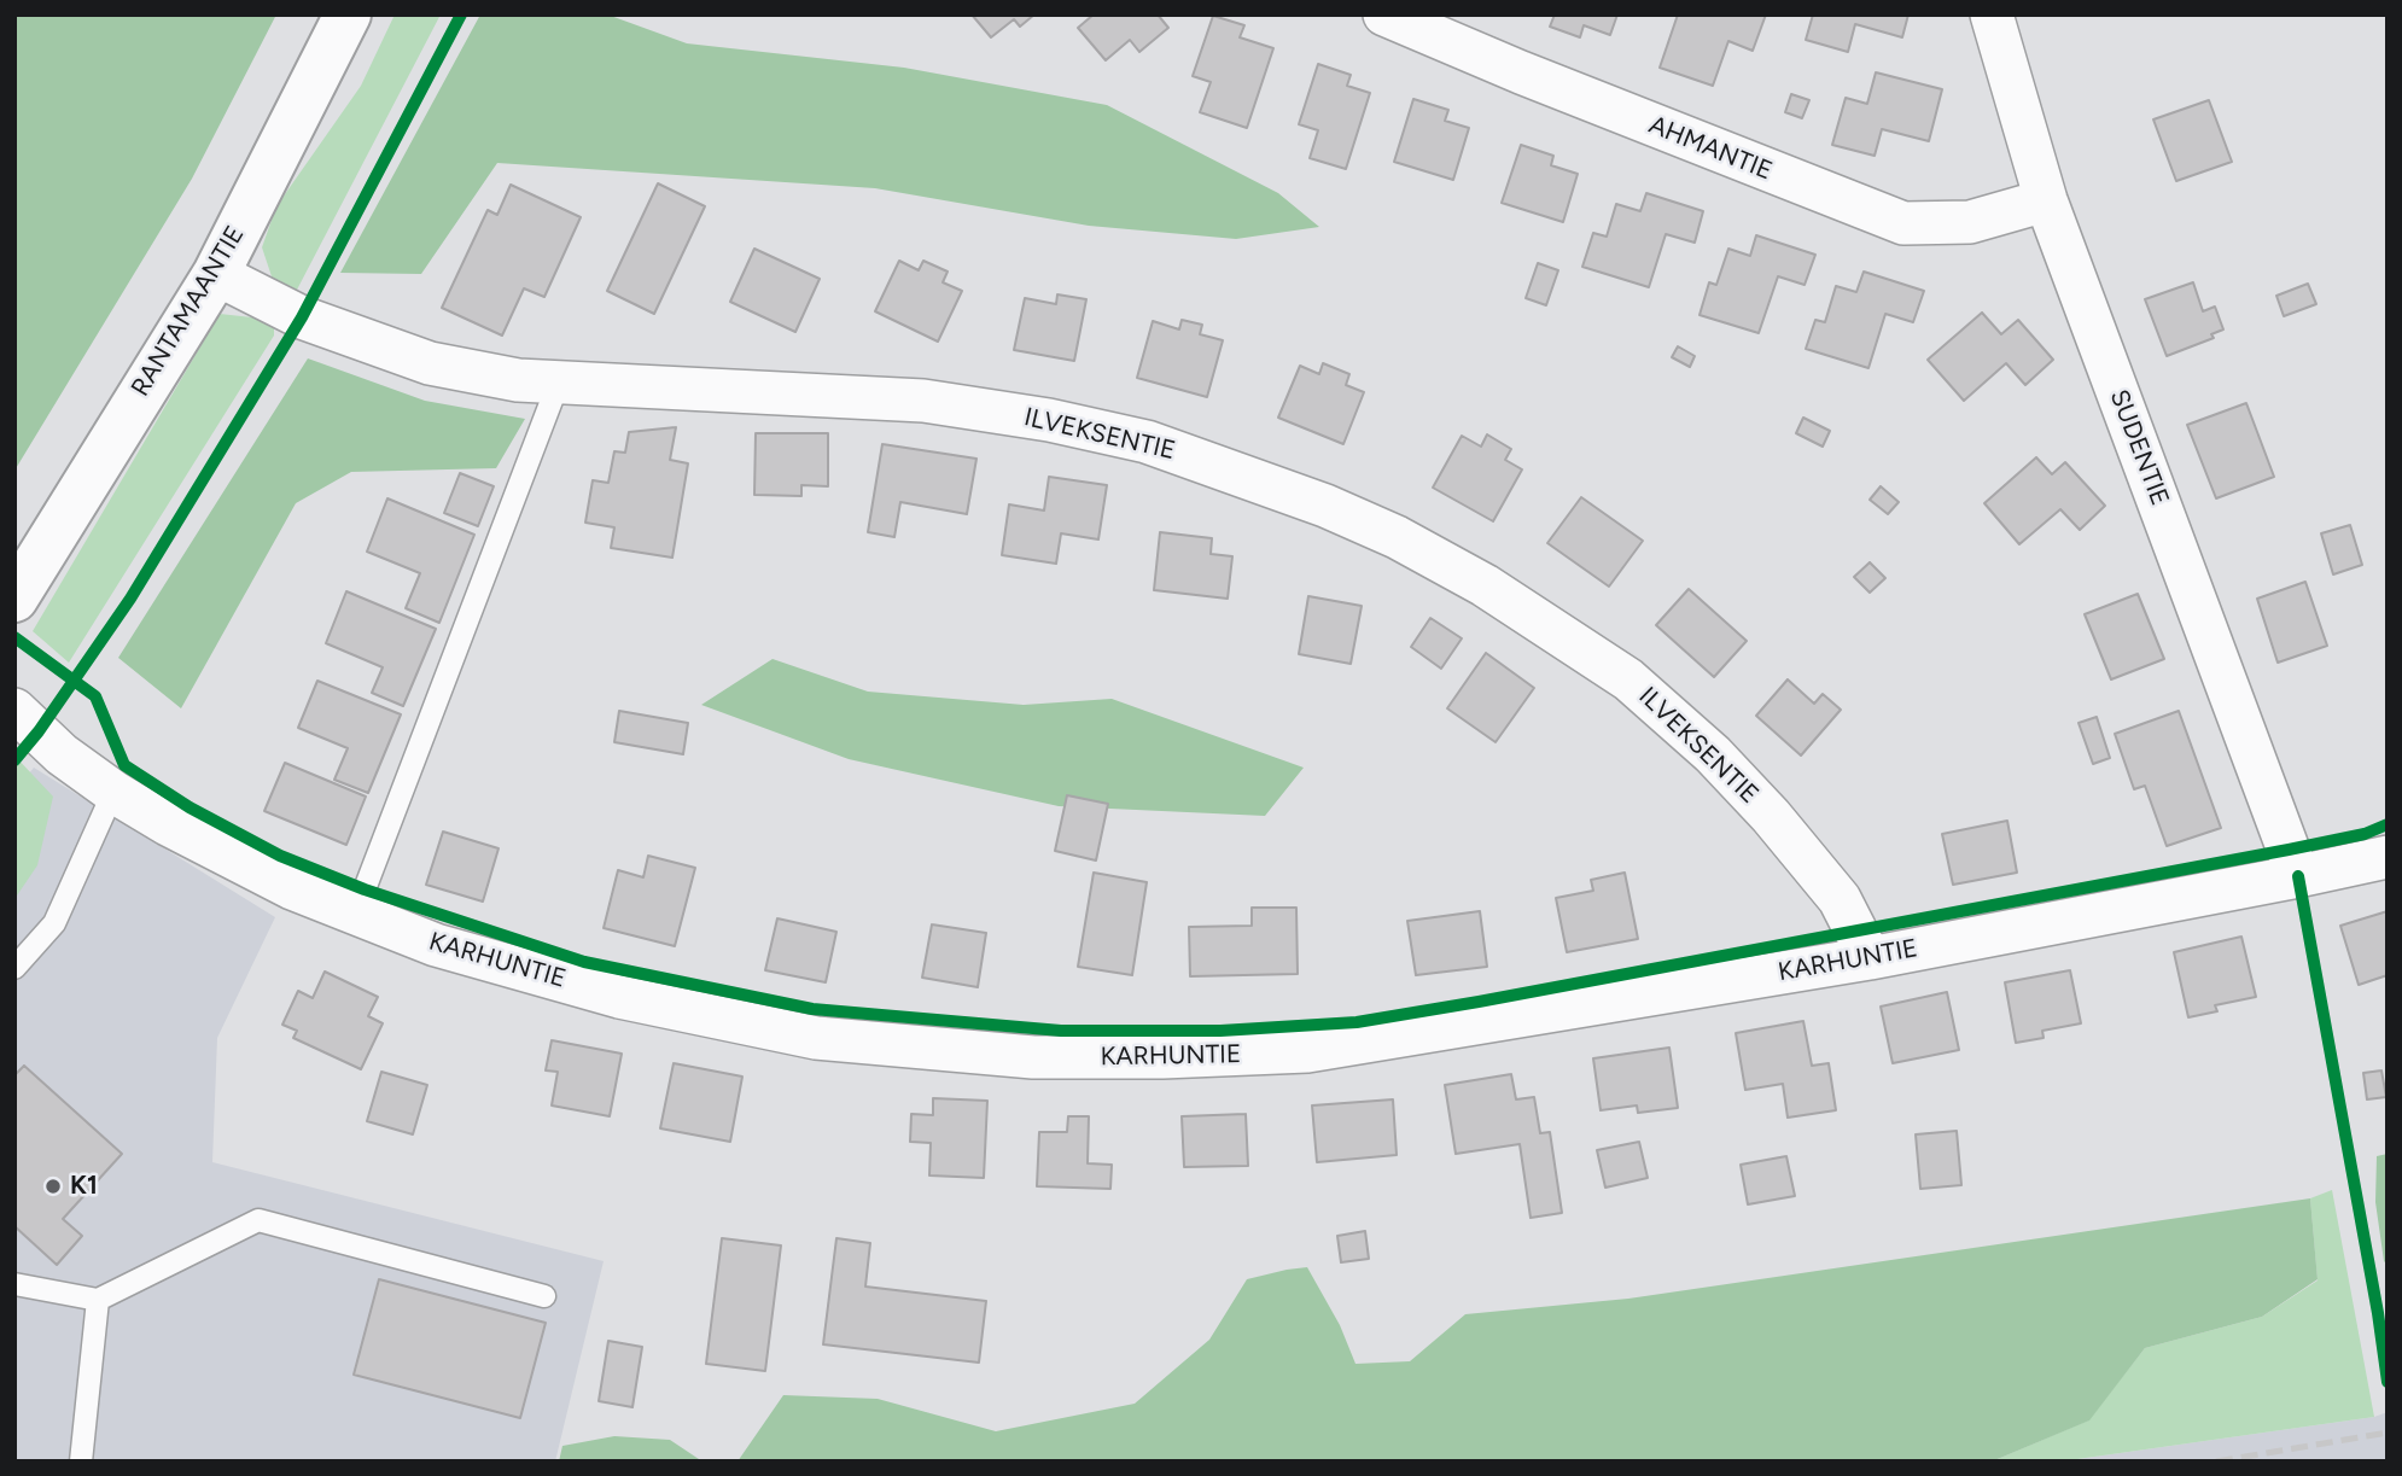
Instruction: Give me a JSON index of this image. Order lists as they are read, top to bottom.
{
  "streets": {
    "main road": ["RANTAMAANTIE"],
    "street": [
      "AHMANTIE",
      "ILVEKSENTIE",
      "SUDENTIE",
      "KARHUNTIE"
    ]
  },
  "crossings": [
    ["AHMANTIE", "SUDENTIE"],
    ["RANTAMAANTIE", "ILVEKSENTIE"],
    ["ILVEKSENTIE", "KARHUNTIE"],
    ["SUDENTIE", "KARHUNTIE"]
  ],
  "places": ["K1"]
}
